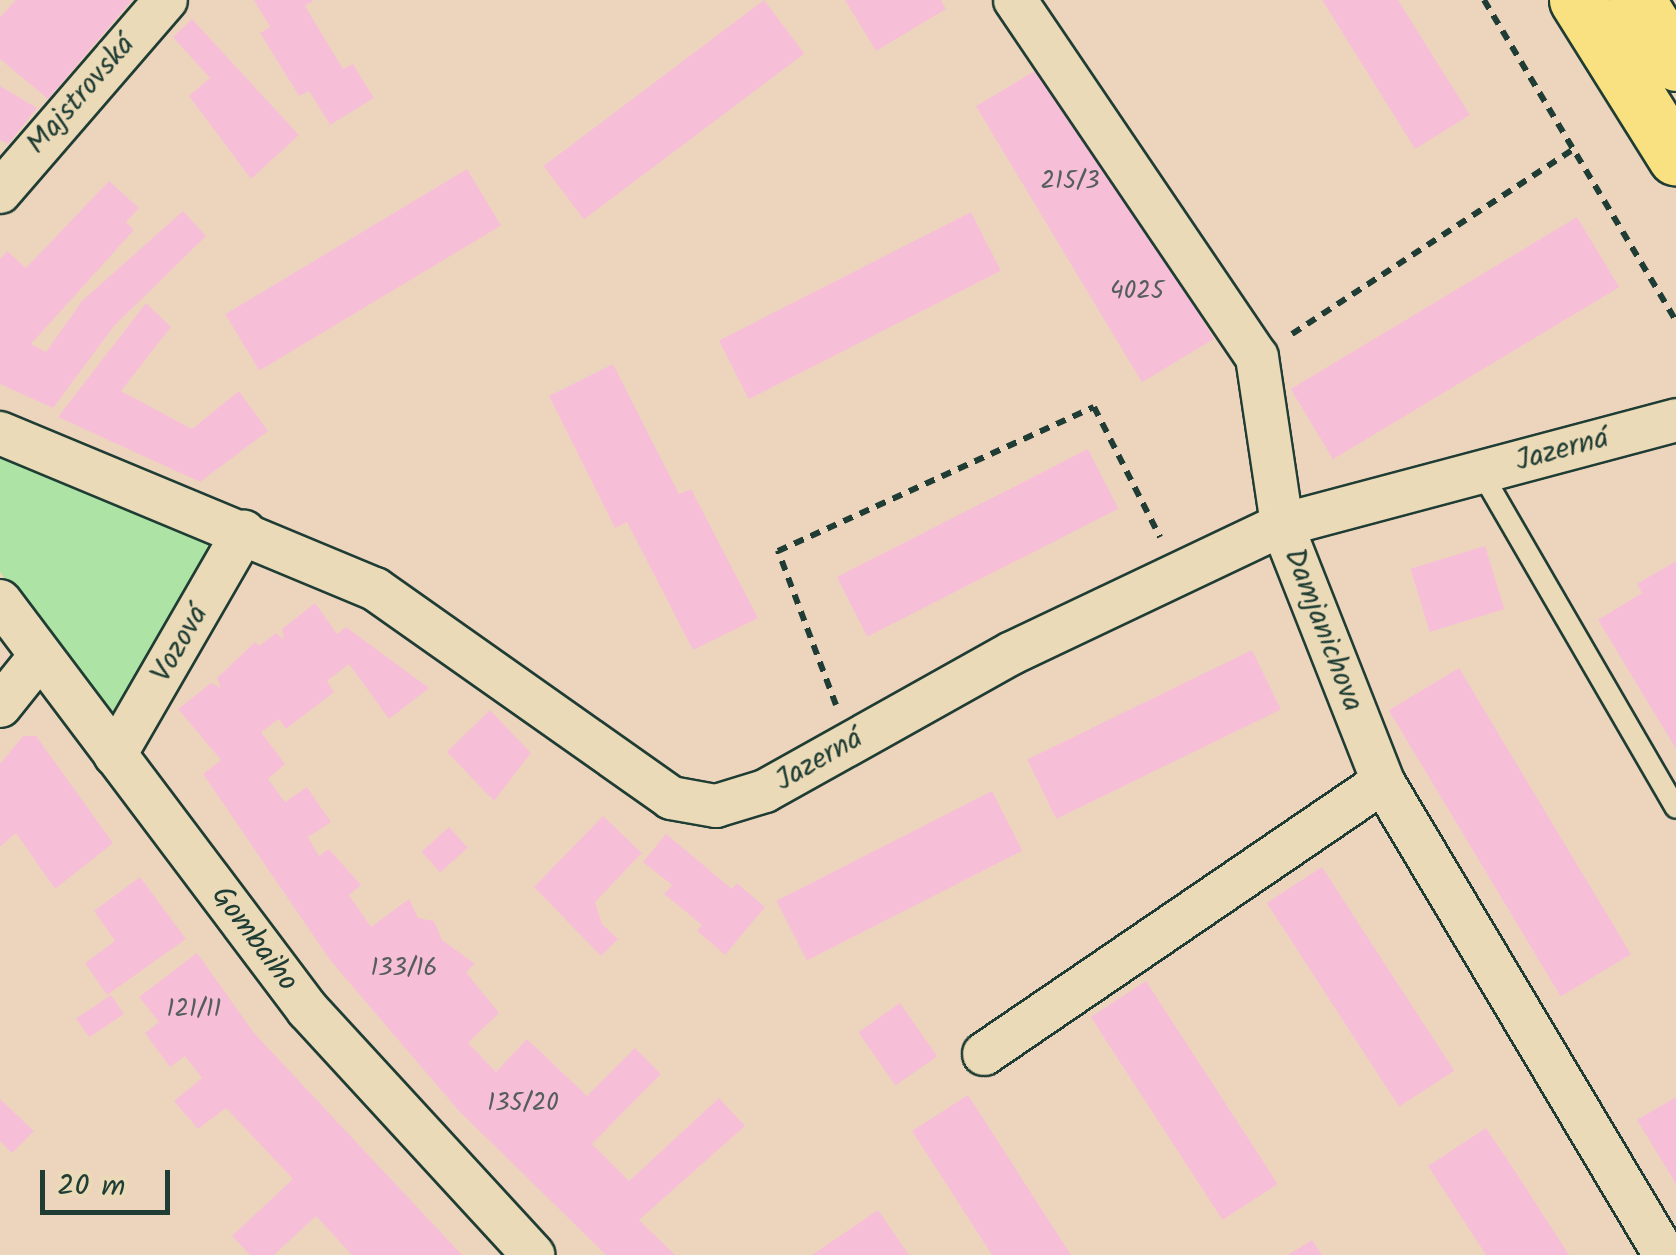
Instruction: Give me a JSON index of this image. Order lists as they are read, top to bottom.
{
  "streets": {
    "street": [
      "Majstrovská",
      "Jazerná",
      "Damjanichova",
      "Vozová",
      "Gombaiho"
    ]
  },
  "crossings": [
    ["Jazerná", "Damjanichova"],
    ["Jazerná", "Vozová"],
    ["Vozová", "Gombaiho"]
  ],
  "house_numbers": [
    "215/3",
    "4025",
    "133/16",
    "121/11",
    "135/20"
  ],
  "scale_bar": "20 m"
}
